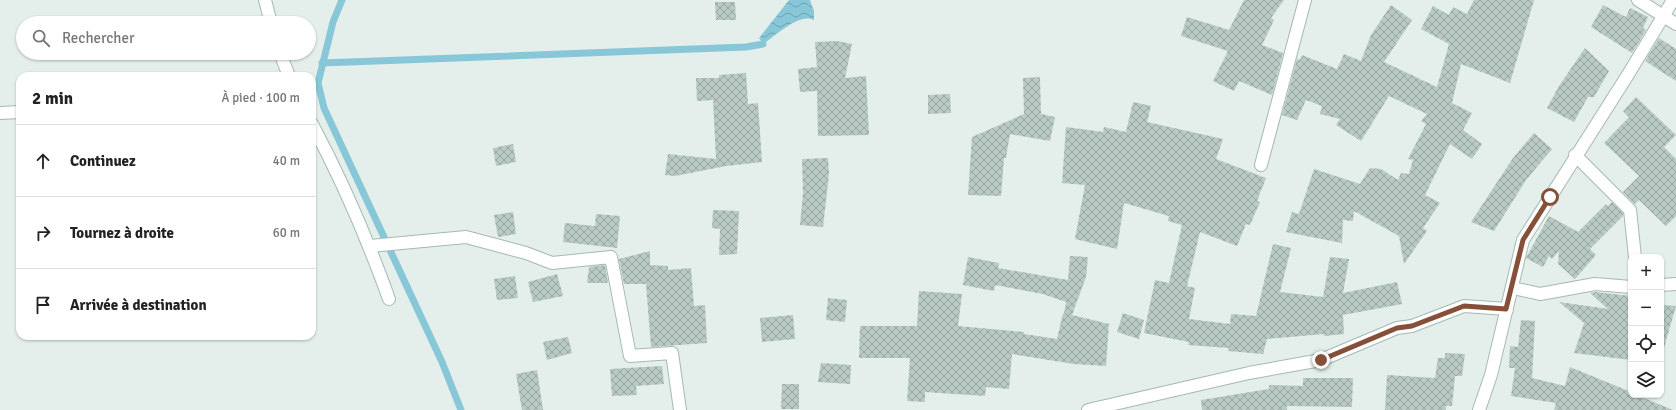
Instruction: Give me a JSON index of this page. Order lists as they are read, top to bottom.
{
  "page": {
    "search": "Rechercher",
    "heading": ["2 min", "À pied · 100 m"],
    "list": [
      ["Continuez", "40 m"],
      ["Tournez à droite", "60 m"],
      "Arrivée à destination"
    ],
    "map_buttons": ["+", "−"]
  }
}
